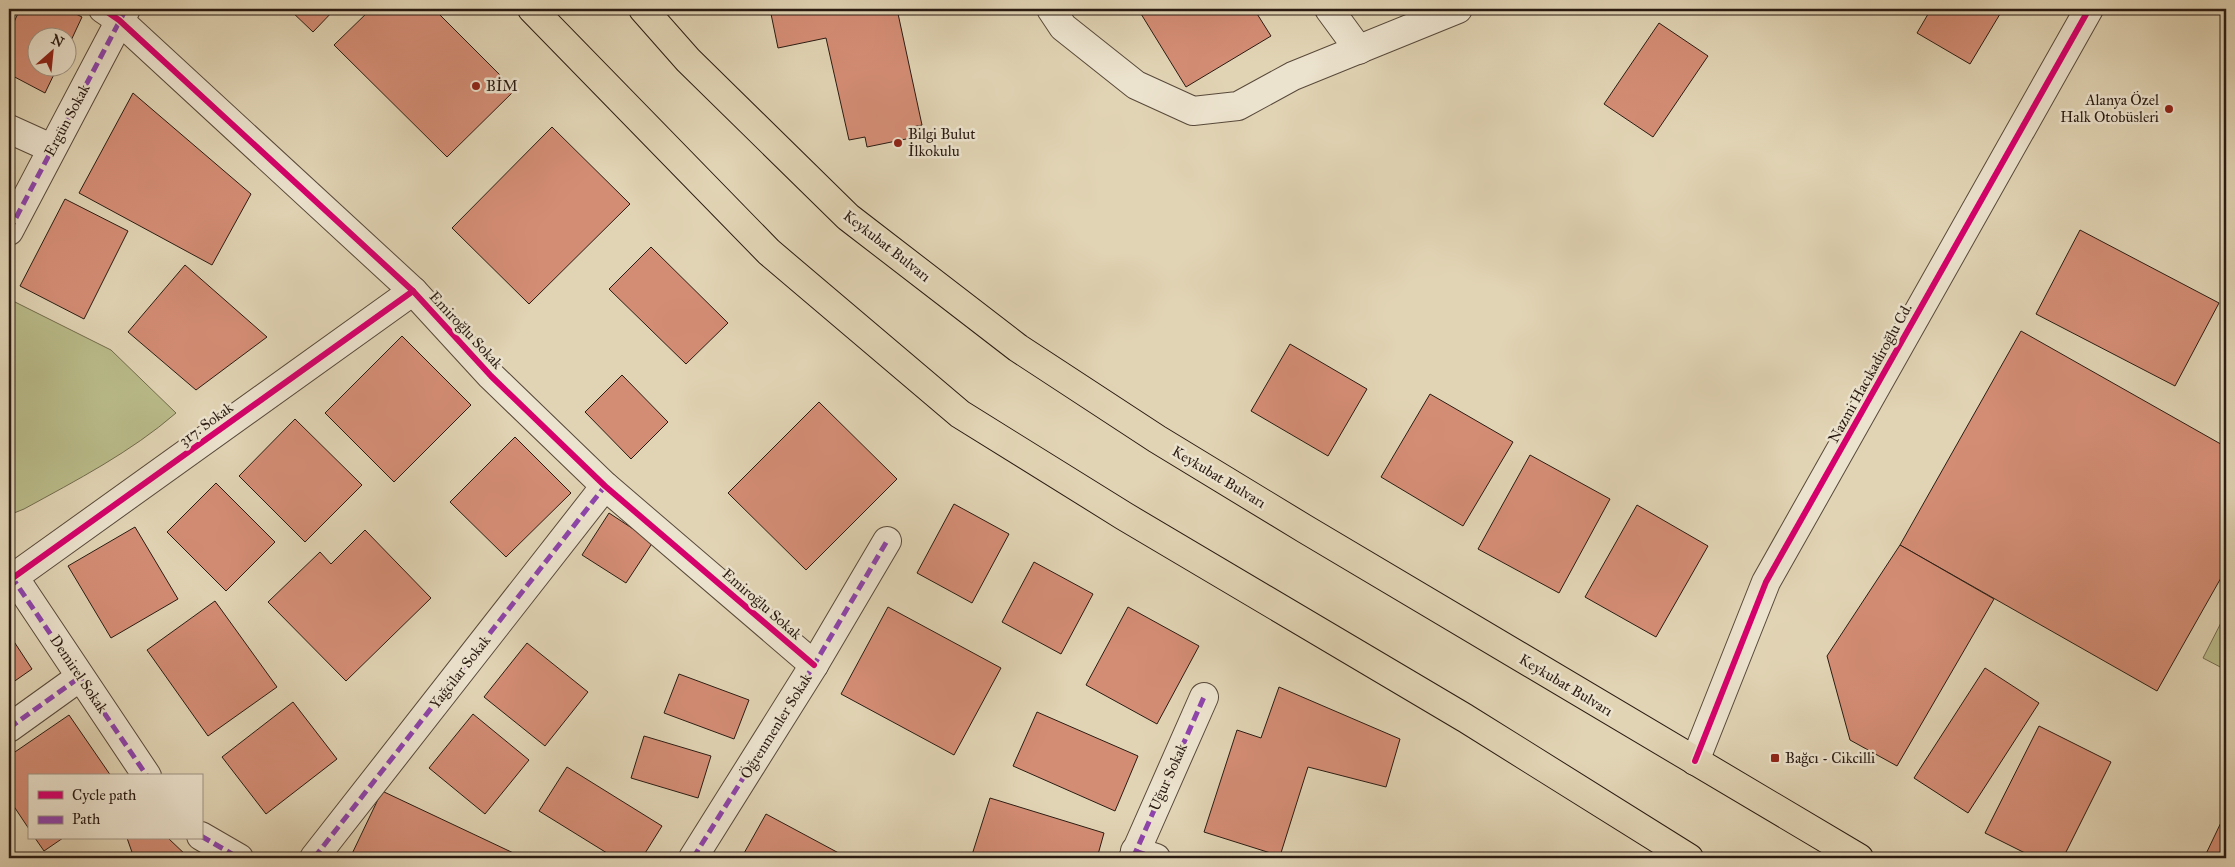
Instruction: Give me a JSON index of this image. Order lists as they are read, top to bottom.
{
  "streets": {
    "highway": ["Keykubat Bulvarı"],
    "street": [
      "Ergün Sokak",
      "Emiroğlu Sokak",
      "Nazmi Hacıkadiroğlu Cd.",
      "317. Sokak",
      "Yağcilar Sokak",
      "Demirel Sokak",
      "Öğrenmenler Sokak",
      "Uğur Sokak"
    ]
  },
  "crossings": [
    ["Ergün Sokak", "Emiroğlu Sokak"],
    ["Keykubat Bulvarı", "Nazmi Hacıkadiroğlu Cd."],
    ["Emiroğlu Sokak", "317. Sokak"],
    ["Emiroğlu Sokak", "Yağcilar Sokak"],
    ["Emiroğlu Sokak", "Öğrenmenler Sokak"],
    ["317. Sokak", "Demirel Sokak"]
  ],
  "places": {
    "other": ["BİM", "Alanya Özel Halk Otobüsleri", "Bilgi Bulut İlkokulu"],
    "transit": ["Bağcı - Cikcilli"]
  },
  "legend": ["Cycle path", "Path"],
  "north": "top right"
}
